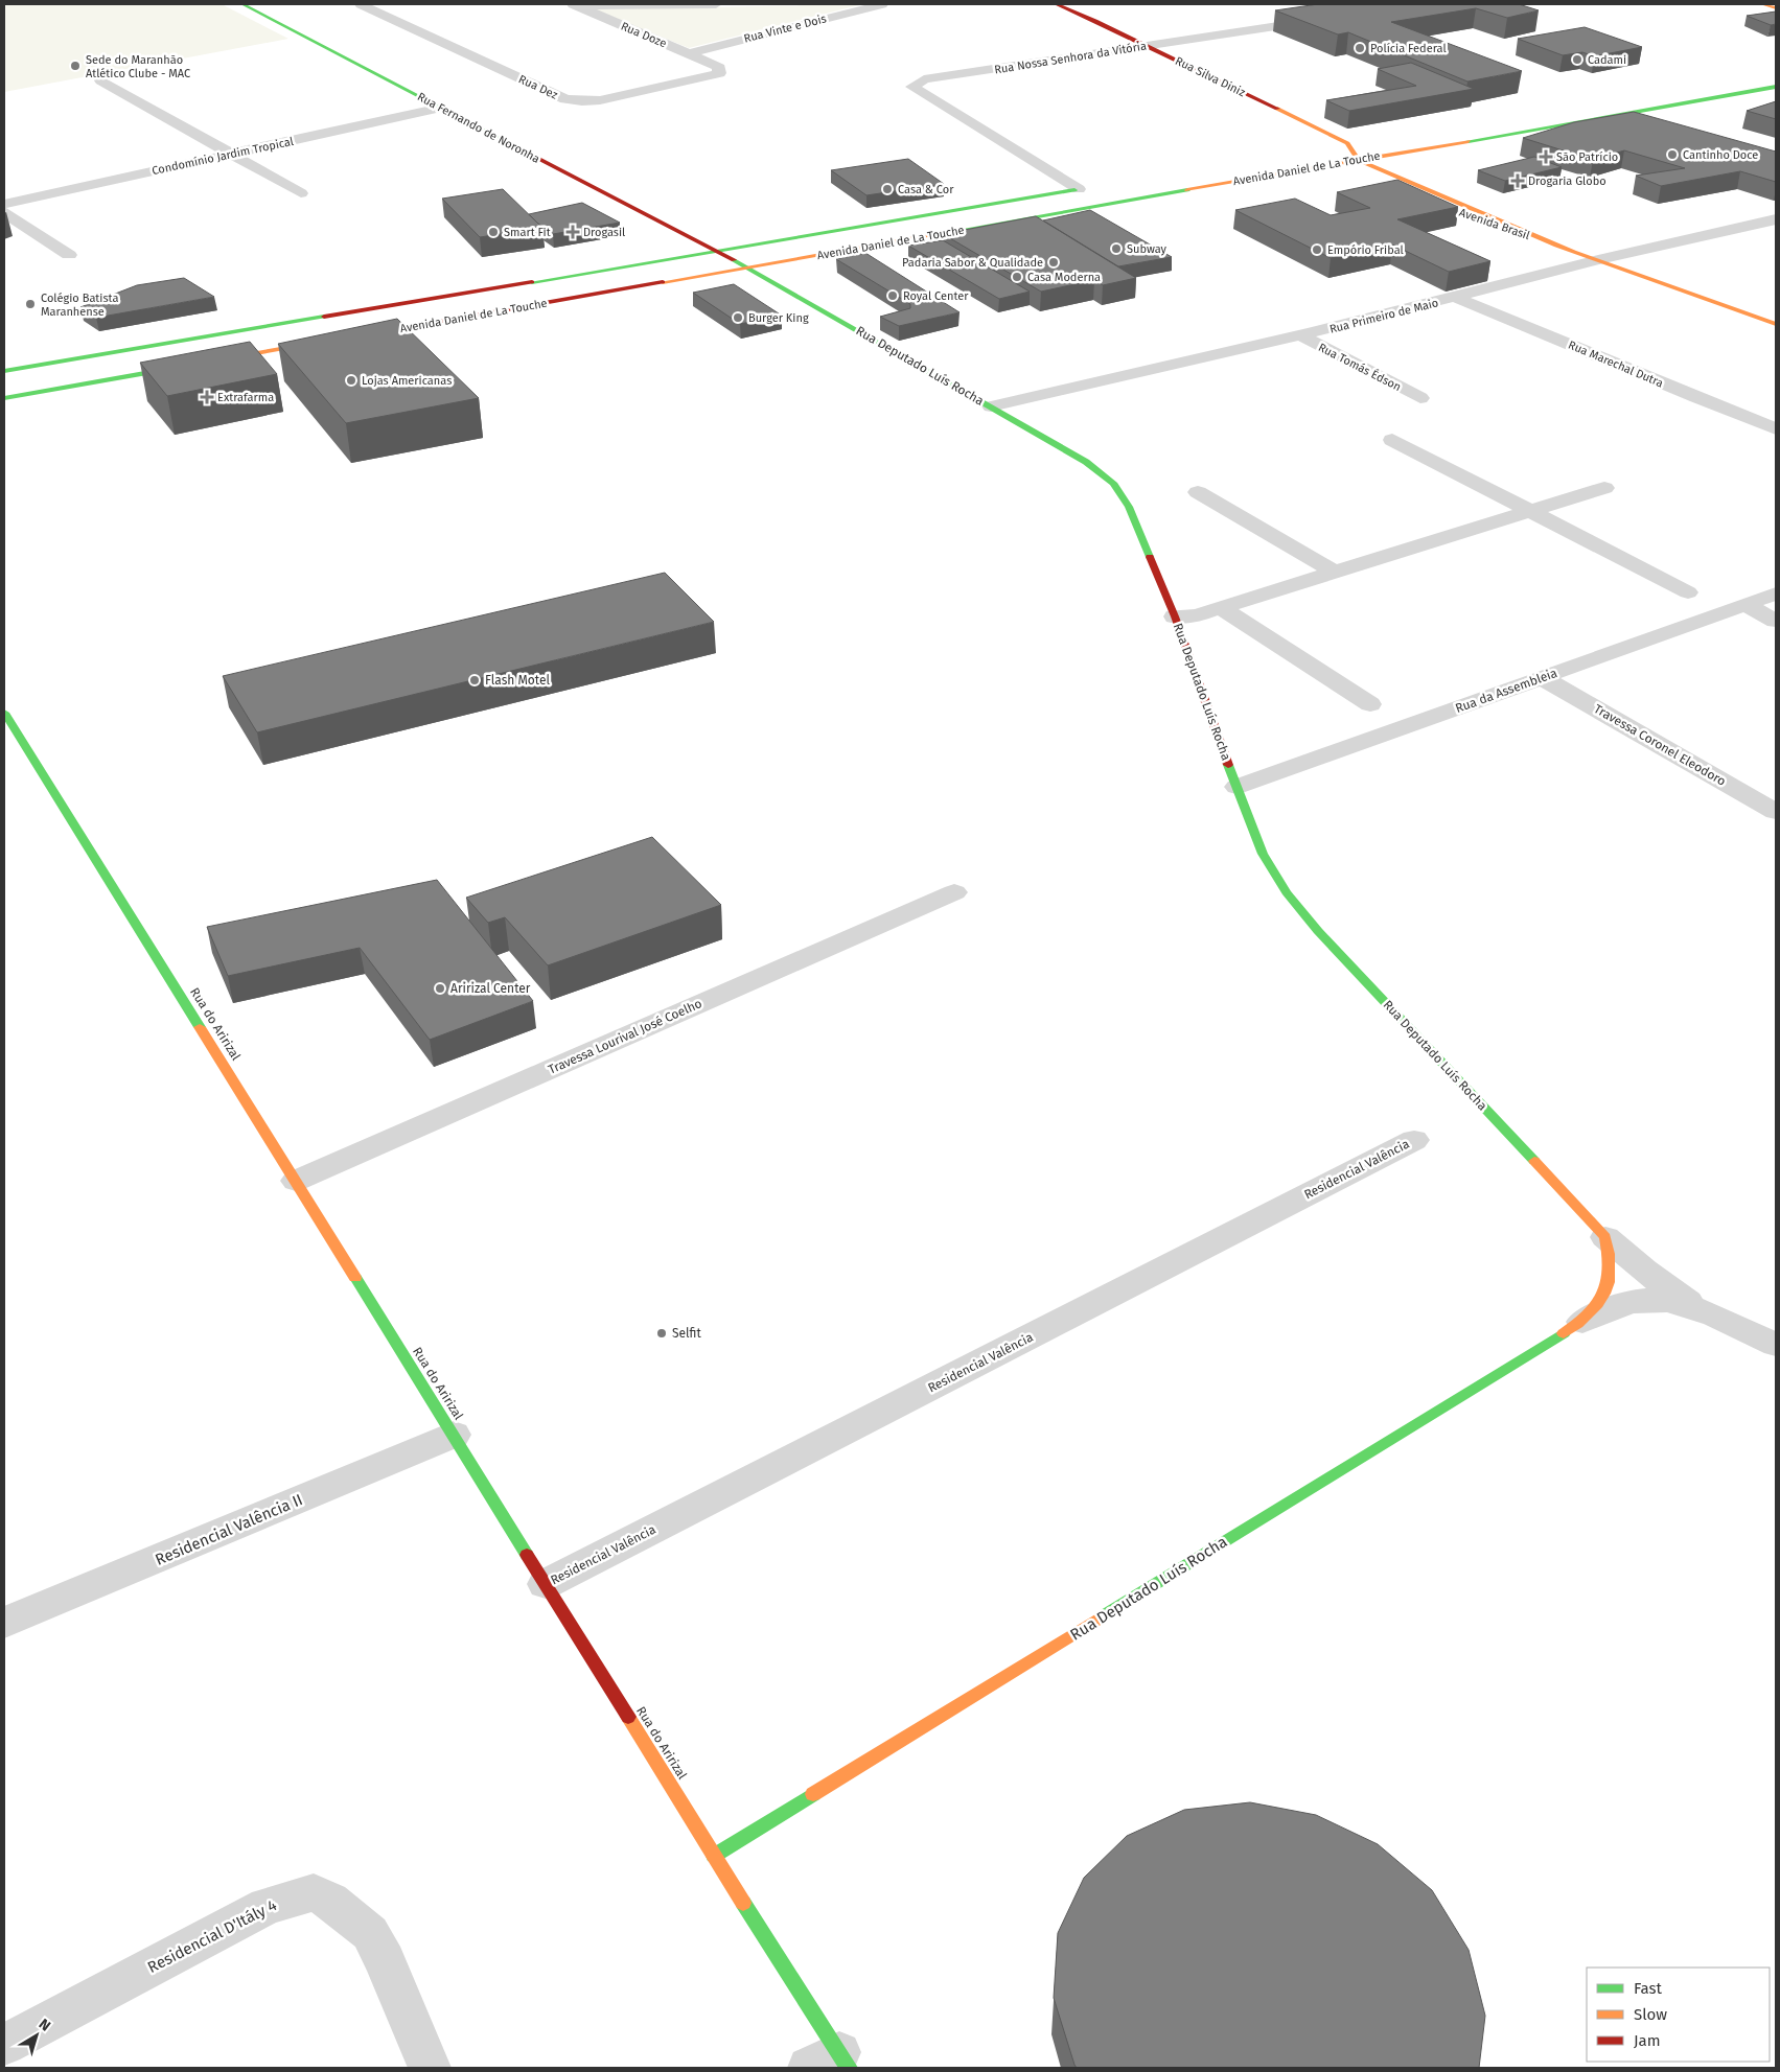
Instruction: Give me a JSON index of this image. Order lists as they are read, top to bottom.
{
  "streets": {
    "main road": [
      "Rua Silva Diniz",
      "Rua Fernando de Noronha",
      "Avenida Daniel de La Touche",
      "Avenida Brasil",
      "Rua Deputado Luís Rocha",
      "Rua do Aririzal"
    ],
    "street": [
      "Rua Vinte e Dois",
      "Rua Doze",
      "Rua Nossa Senhora da Vitória",
      "Rua Dez",
      "Condomínio Jardim Tropical",
      "Rua Primeiro de Maio",
      "Rua Marechal Dutra",
      "Rua Tomás Édson",
      "Rua da Assembleia",
      "Travessa Coronel Eleodoro",
      "Travessa Lourival José Coelho",
      "Residencial Valência",
      "Residencial Valência II",
      "Residencial D'Itály 4"
    ]
  },
  "crossings": [
    ["Rua Vinte e Dois", "Rua Doze"],
    ["Rua Doze", "Rua Dez"],
    ["Rua Nossa Senhora da Vitória", "Rua Silva Diniz"],
    ["Rua Nossa Senhora da Vitória", "Avenida Daniel de La Touche"],
    ["Rua Silva Diniz", "Avenida Daniel de La Touche"],
    ["Rua Silva Diniz", "Avenida Brasil"],
    ["Rua Fernando de Noronha", "Condomínio Jardim Tropical"],
    ["Rua Fernando de Noronha", "Avenida Daniel de La Touche"],
    ["Rua Fernando de Noronha", "Rua Deputado Luís Rocha"],
    ["Avenida Daniel de La Touche", "Avenida Brasil"],
    ["Avenida Daniel de La Touche", "Rua Deputado Luís Rocha"],
    ["Avenida Brasil", "Rua Primeiro de Maio"],
    ["Rua Primeiro de Maio", "Rua Marechal Dutra"],
    ["Rua Primeiro de Maio", "Rua Deputado Luís Rocha"],
    ["Rua Primeiro de Maio", "Rua Tomás Édson"],
    ["Rua Deputado Luís Rocha", "Rua da Assembleia"],
    ["Rua Deputado Luís Rocha", "Rua do Aririzal"],
    ["Rua da Assembleia", "Travessa Coronel Eleodoro"],
    ["Rua do Aririzal", "Travessa Lourival José Coelho"],
    ["Rua do Aririzal", "Residencial Valência"],
    ["Rua do Aririzal", "Residencial Valência II"]
  ],
  "places": {
    "other": [
      "Polícia Federal",
      "Cadami",
      "Sede do Maranhão Atlético Clube - MAC",
      "Cantinho Doce",
      "Casa & Cor",
      "Smart Fit",
      "Subway",
      "Empório Fribal",
      "Padaria Sabor & Qualidade",
      "Casa Moderna",
      "Royal Center",
      "Colégio Batista Maranhense",
      "Burger King",
      "Lojas Americanas",
      "Flash Motel",
      "Aririzal Center",
      "Selfit"
    ],
    "health": [
      "São Patrício",
      "Drogaria Globo",
      "Drogasil",
      "Extrafarma"
    ]
  },
  "legend": ["Fast", "Slow", "Jam"],
  "north": "top right"
}
